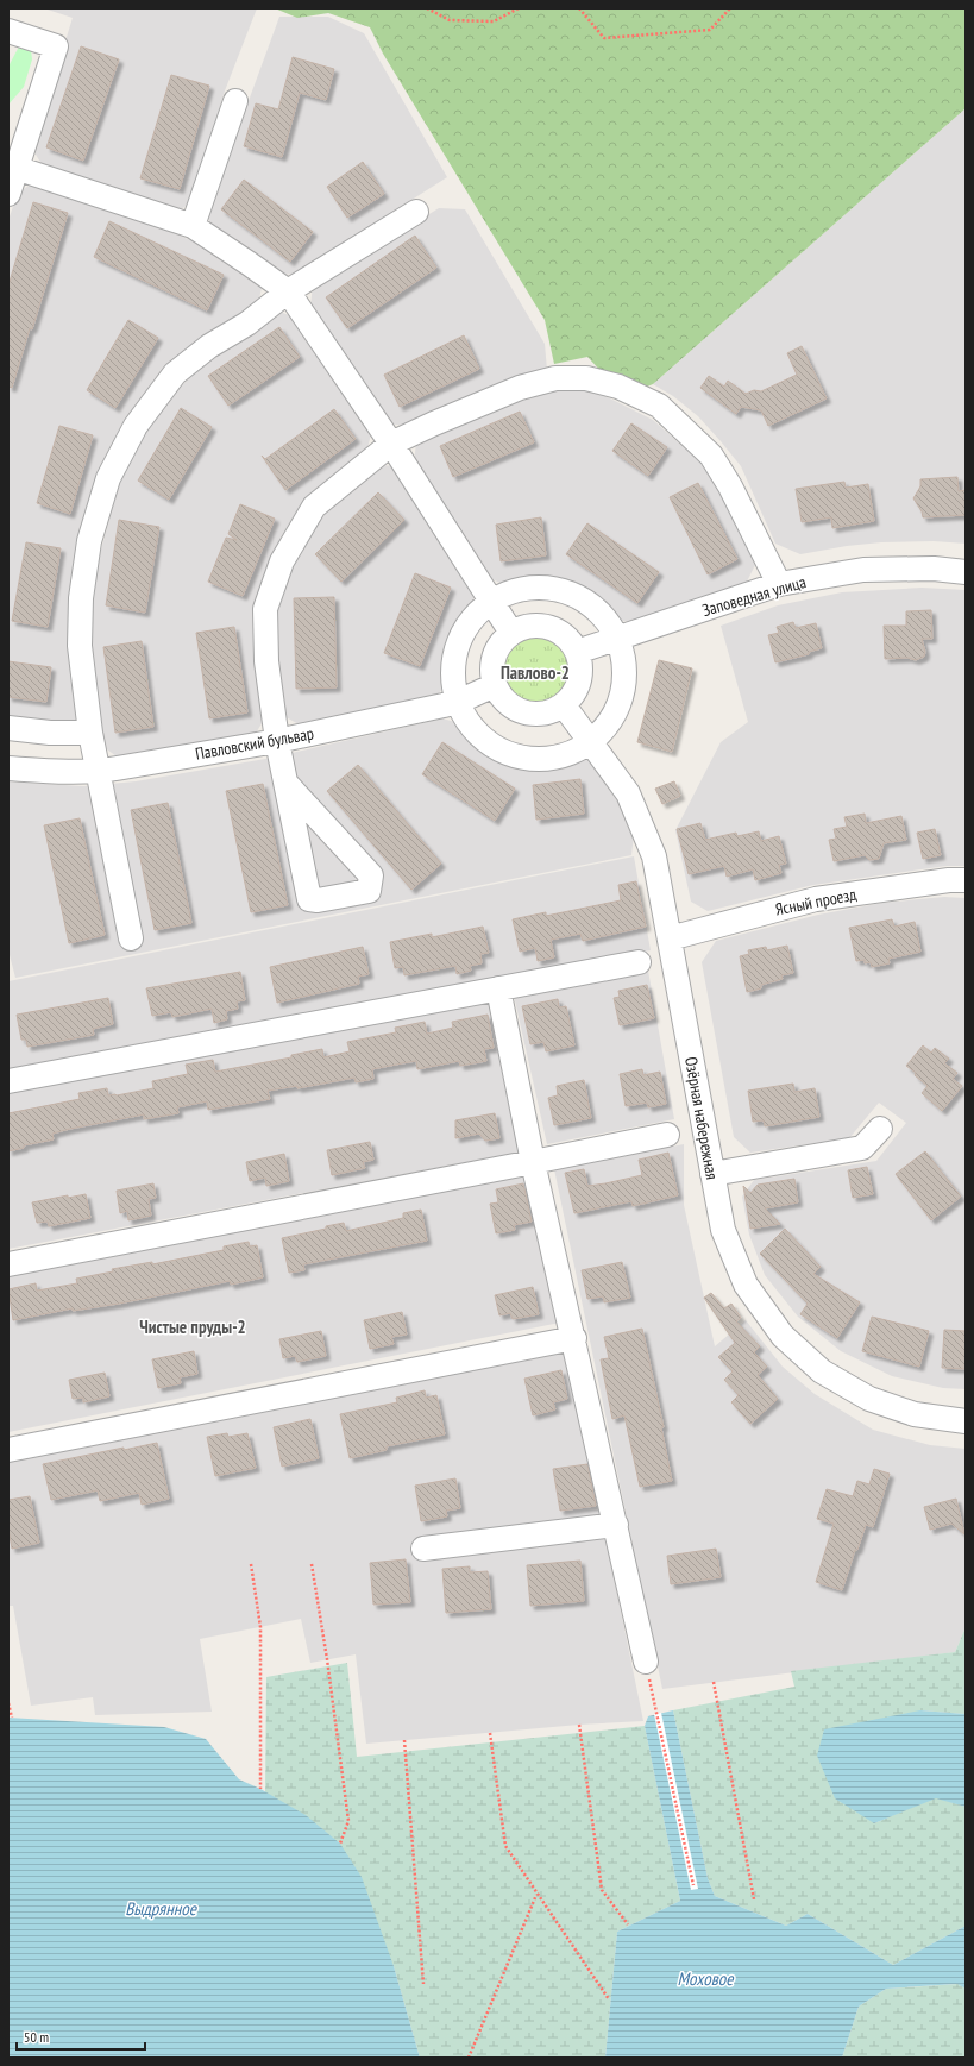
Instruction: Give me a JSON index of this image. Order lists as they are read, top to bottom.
{
  "streets": {
    "street": [
      "Заповедная улица",
      "Павловский бульвар",
      "Ясный проезд",
      "Озёрная набережная"
    ]
  },
  "crossings": [
    ["Заповедная улица", "Павловский бульвар"],
    ["Заповедная улица", "Озёрная набережная"],
    ["Павловский бульвар", "Озёрная набережная"],
    ["Ясный проезд", "Озёрная набережная"]
  ],
  "districts": ["Павлово-2", "Чистые пруды-2"],
  "water": ["Выдрянное", "Моховое"],
  "scale_bar": "50 m"
}
